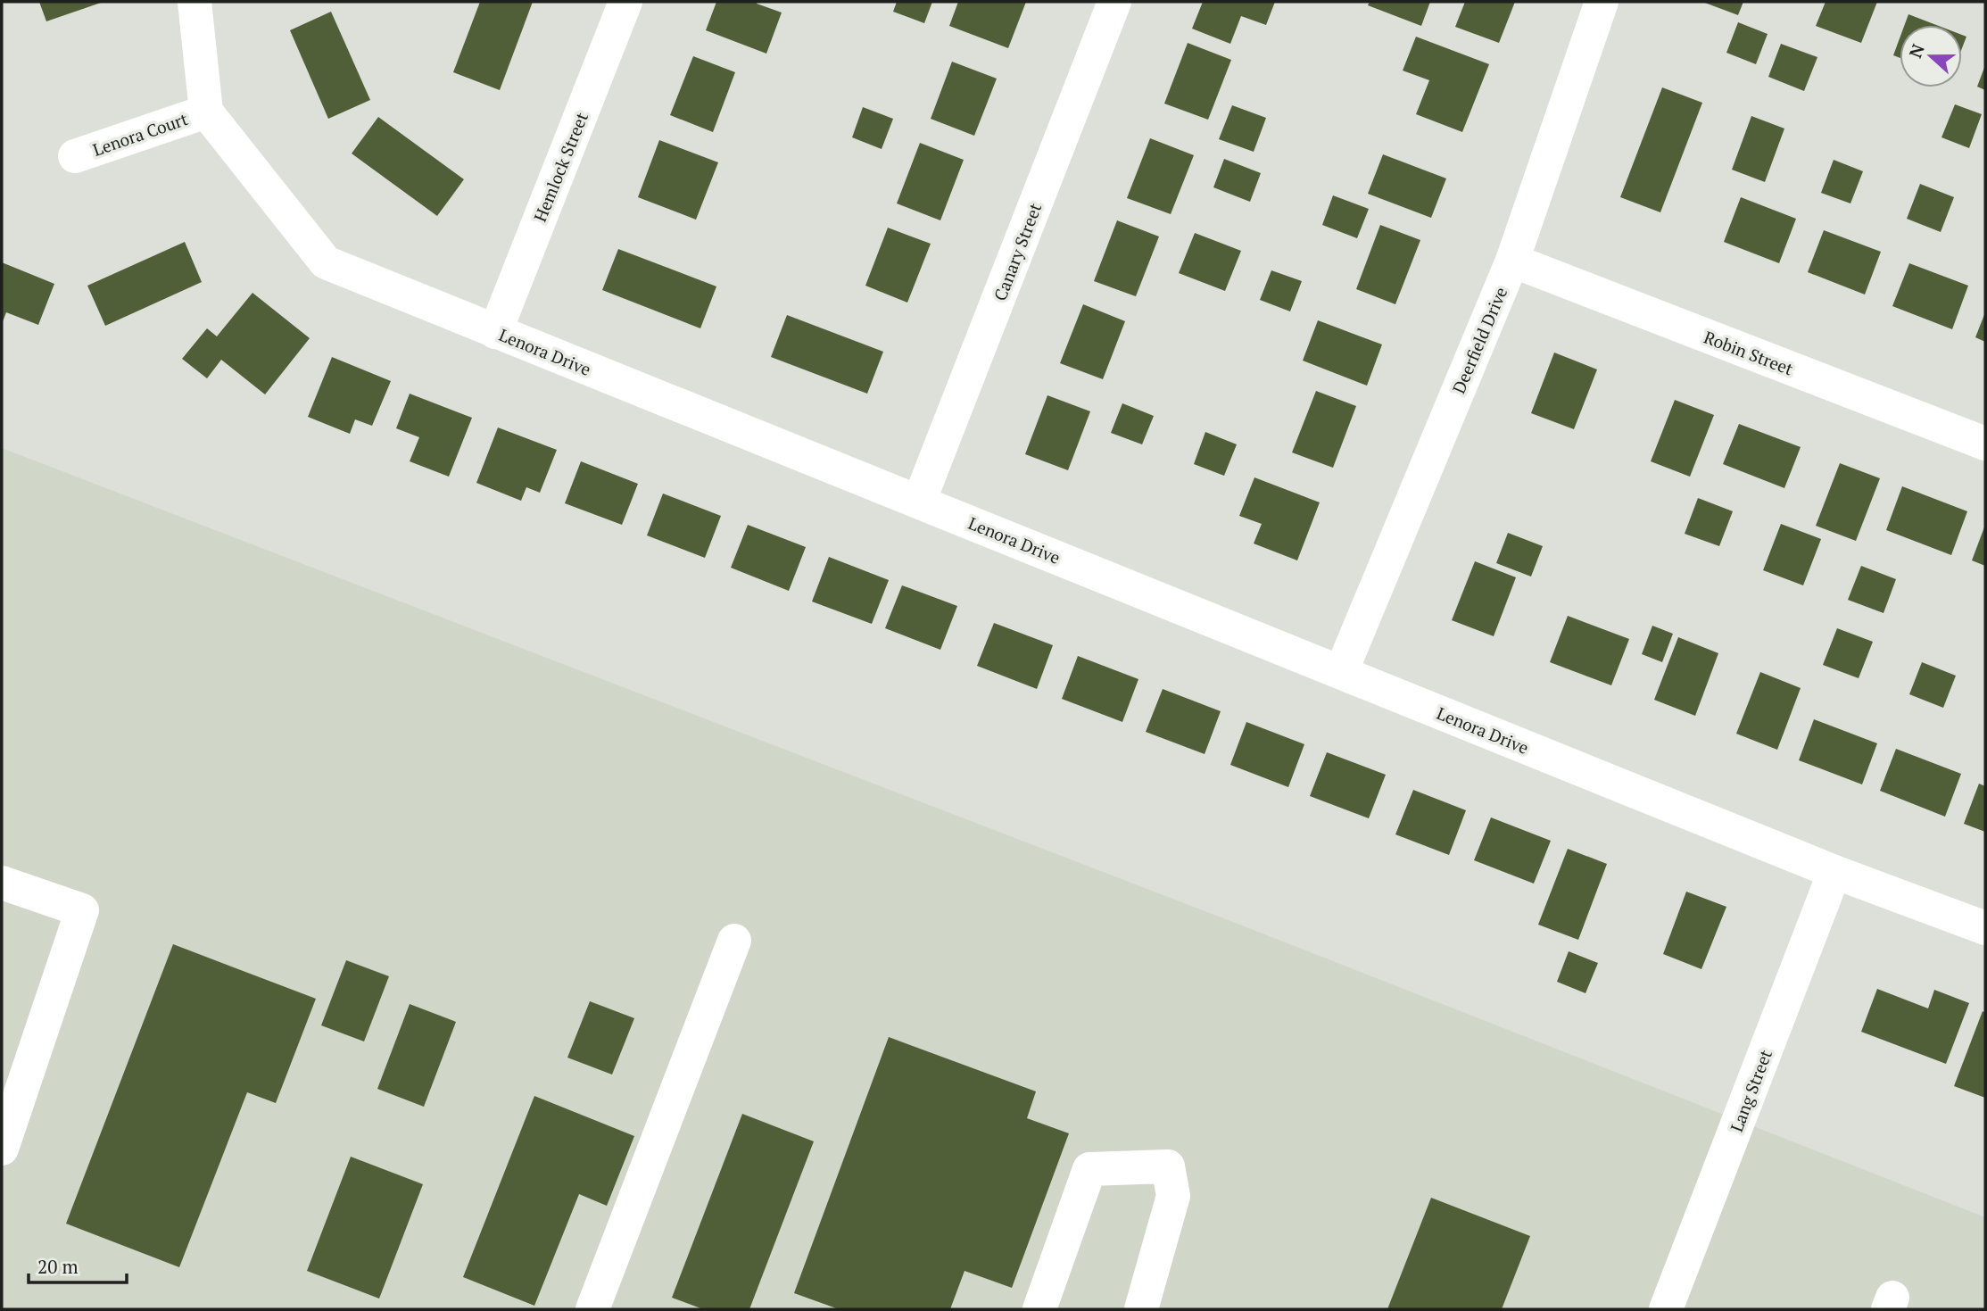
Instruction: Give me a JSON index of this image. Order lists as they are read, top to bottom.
{
  "streets": {
    "street": [
      "Lenora Court",
      "Hemlock Street",
      "Canary Street",
      "Deerfield Drive",
      "Lenora Drive",
      "Robin Street",
      "Lang Street"
    ]
  },
  "crossings": [
    ["Lenora Court", "Lenora Drive"],
    ["Hemlock Street", "Lenora Drive"],
    ["Canary Street", "Lenora Drive"],
    ["Deerfield Drive", "Lenora Drive"],
    ["Deerfield Drive", "Robin Street"],
    ["Lenora Drive", "Lang Street"]
  ],
  "scale_bar": "20 m",
  "north": "left"
}
